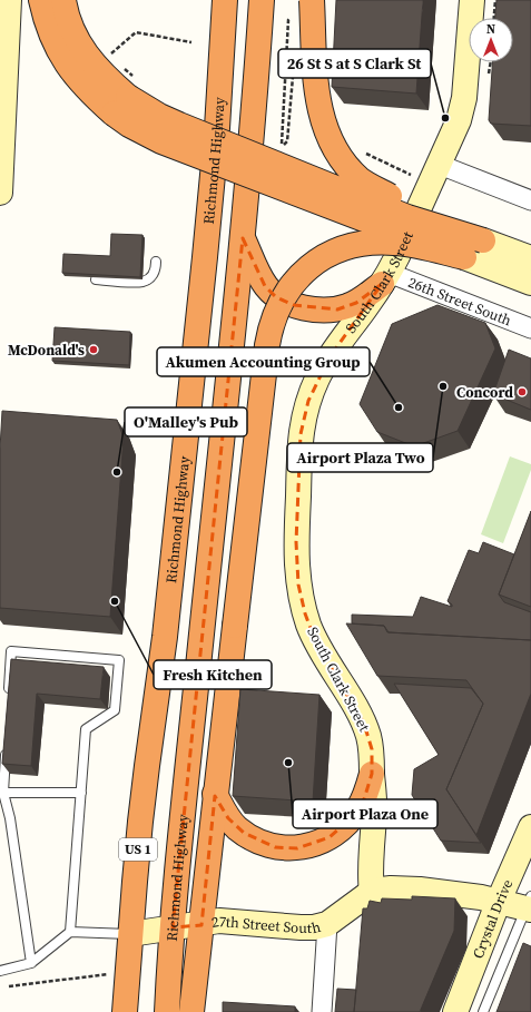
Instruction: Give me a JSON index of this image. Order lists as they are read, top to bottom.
{
  "streets": {
    "highway": ["Richmond Highway", "US 1"],
    "street": [
      "South Clark Street",
      "26th Street South",
      "Crystal Drive",
      "27th Street South"
    ]
  },
  "crossings": [
    ["Richmond Highway", "27th Street South"],
    ["South Clark Street", "26th Street South"],
    ["South Clark Street", "27th Street South"],
    ["Crystal Drive", "27th Street South"]
  ],
  "places": [
    "26 St S at S Clark St",
    "McDonald's",
    "Airport Plaza Two",
    "Concord",
    "Akumen Accounting Group",
    "O'Malley's Pub",
    "Fresh Kitchen",
    "Airport Plaza One"
  ],
  "north": "top"
}
